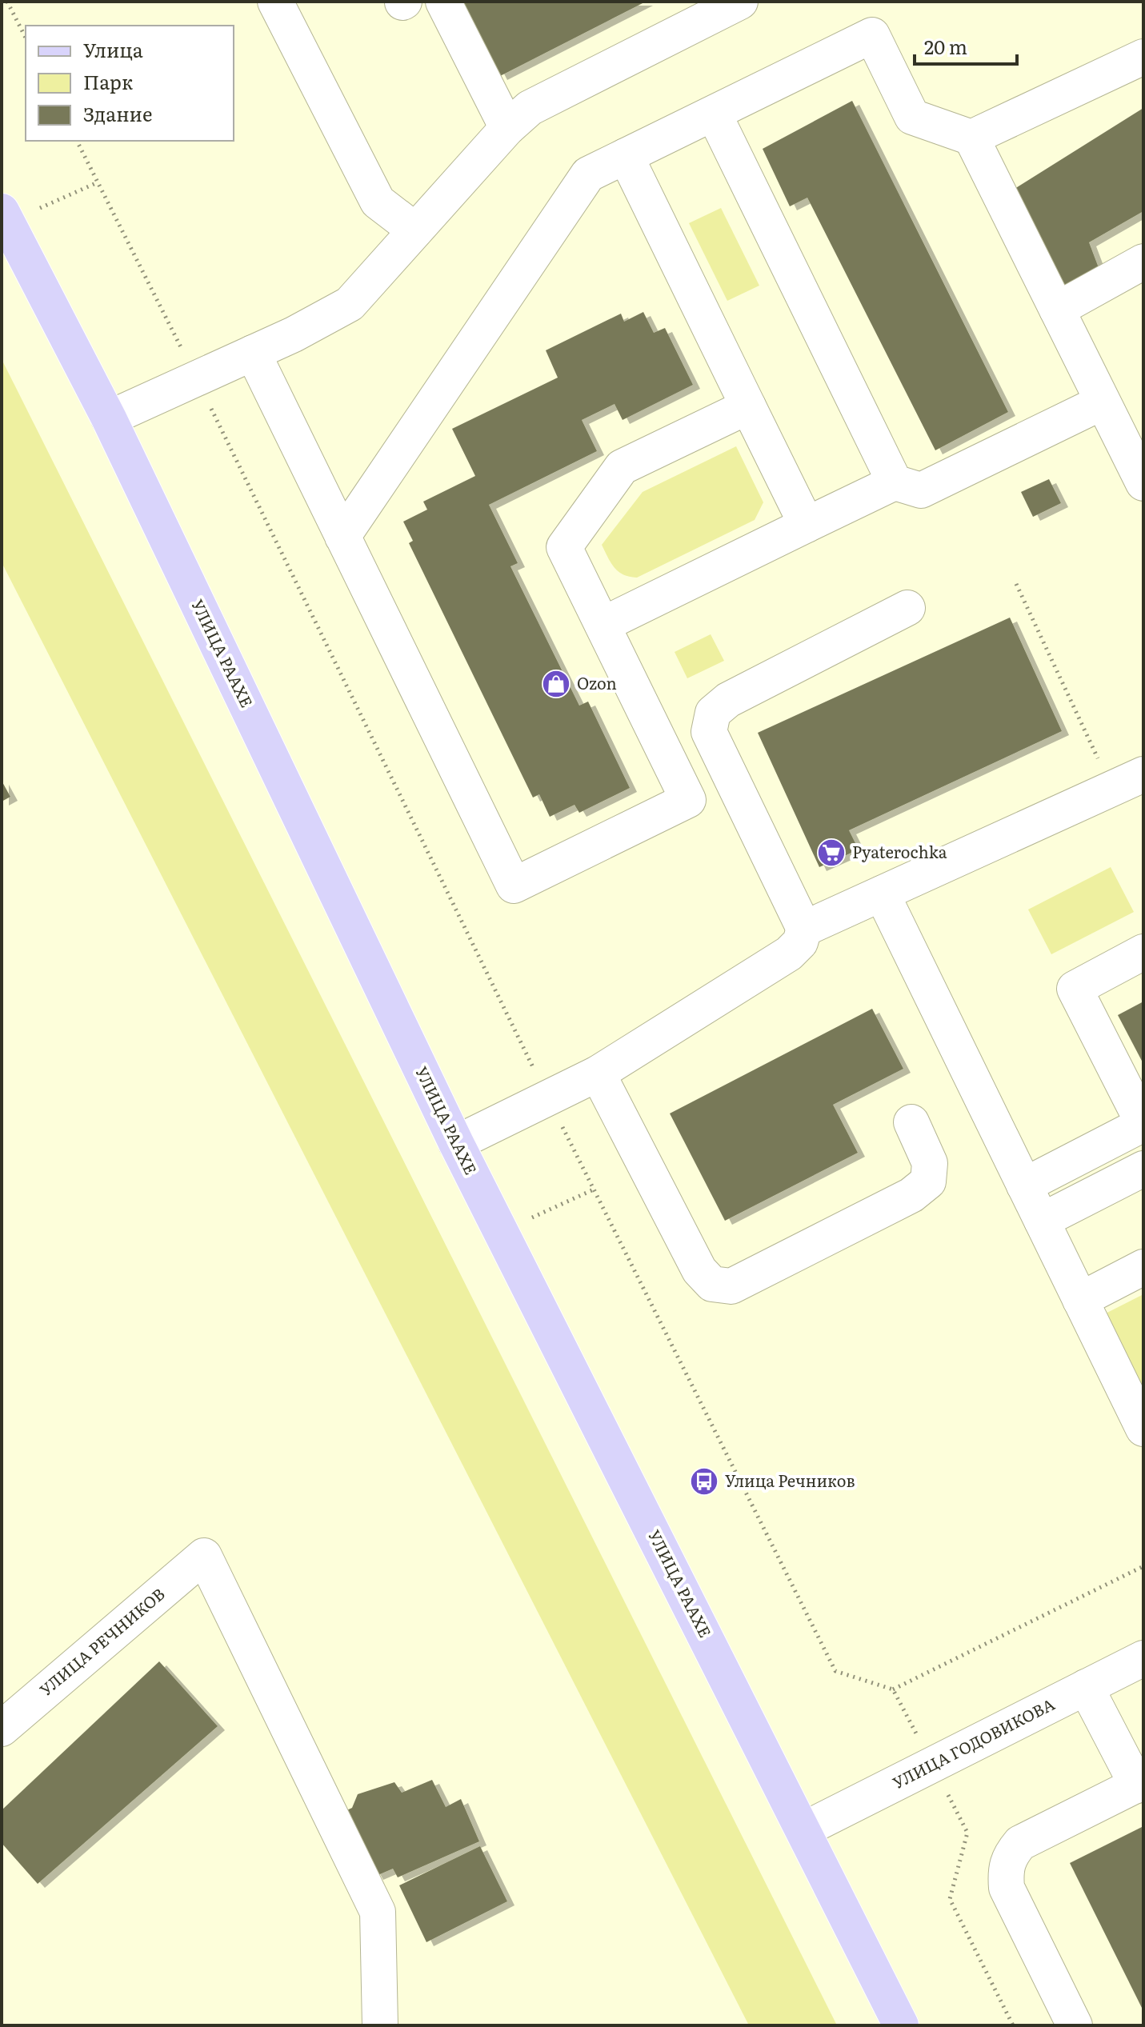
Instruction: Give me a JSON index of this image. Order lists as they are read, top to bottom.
{
  "streets": {
    "main road": ["УЛИЦА РААХЕ"],
    "street": ["УЛИЦА РЕЧНИКОВ", "УЛИЦА ГОДОВИКОВА"]
  },
  "crossings": [
    ["УЛИЦА РААХЕ", "УЛИЦА ГОДОВИКОВА"]
  ],
  "places": {
    "shop": ["Ozon"],
    "supermarket": ["Pyaterochka"],
    "bus stop": ["Улица Речников"]
  },
  "legend": ["Улица", "Парк", "Здание"],
  "scale_bar": "20 m"
}
